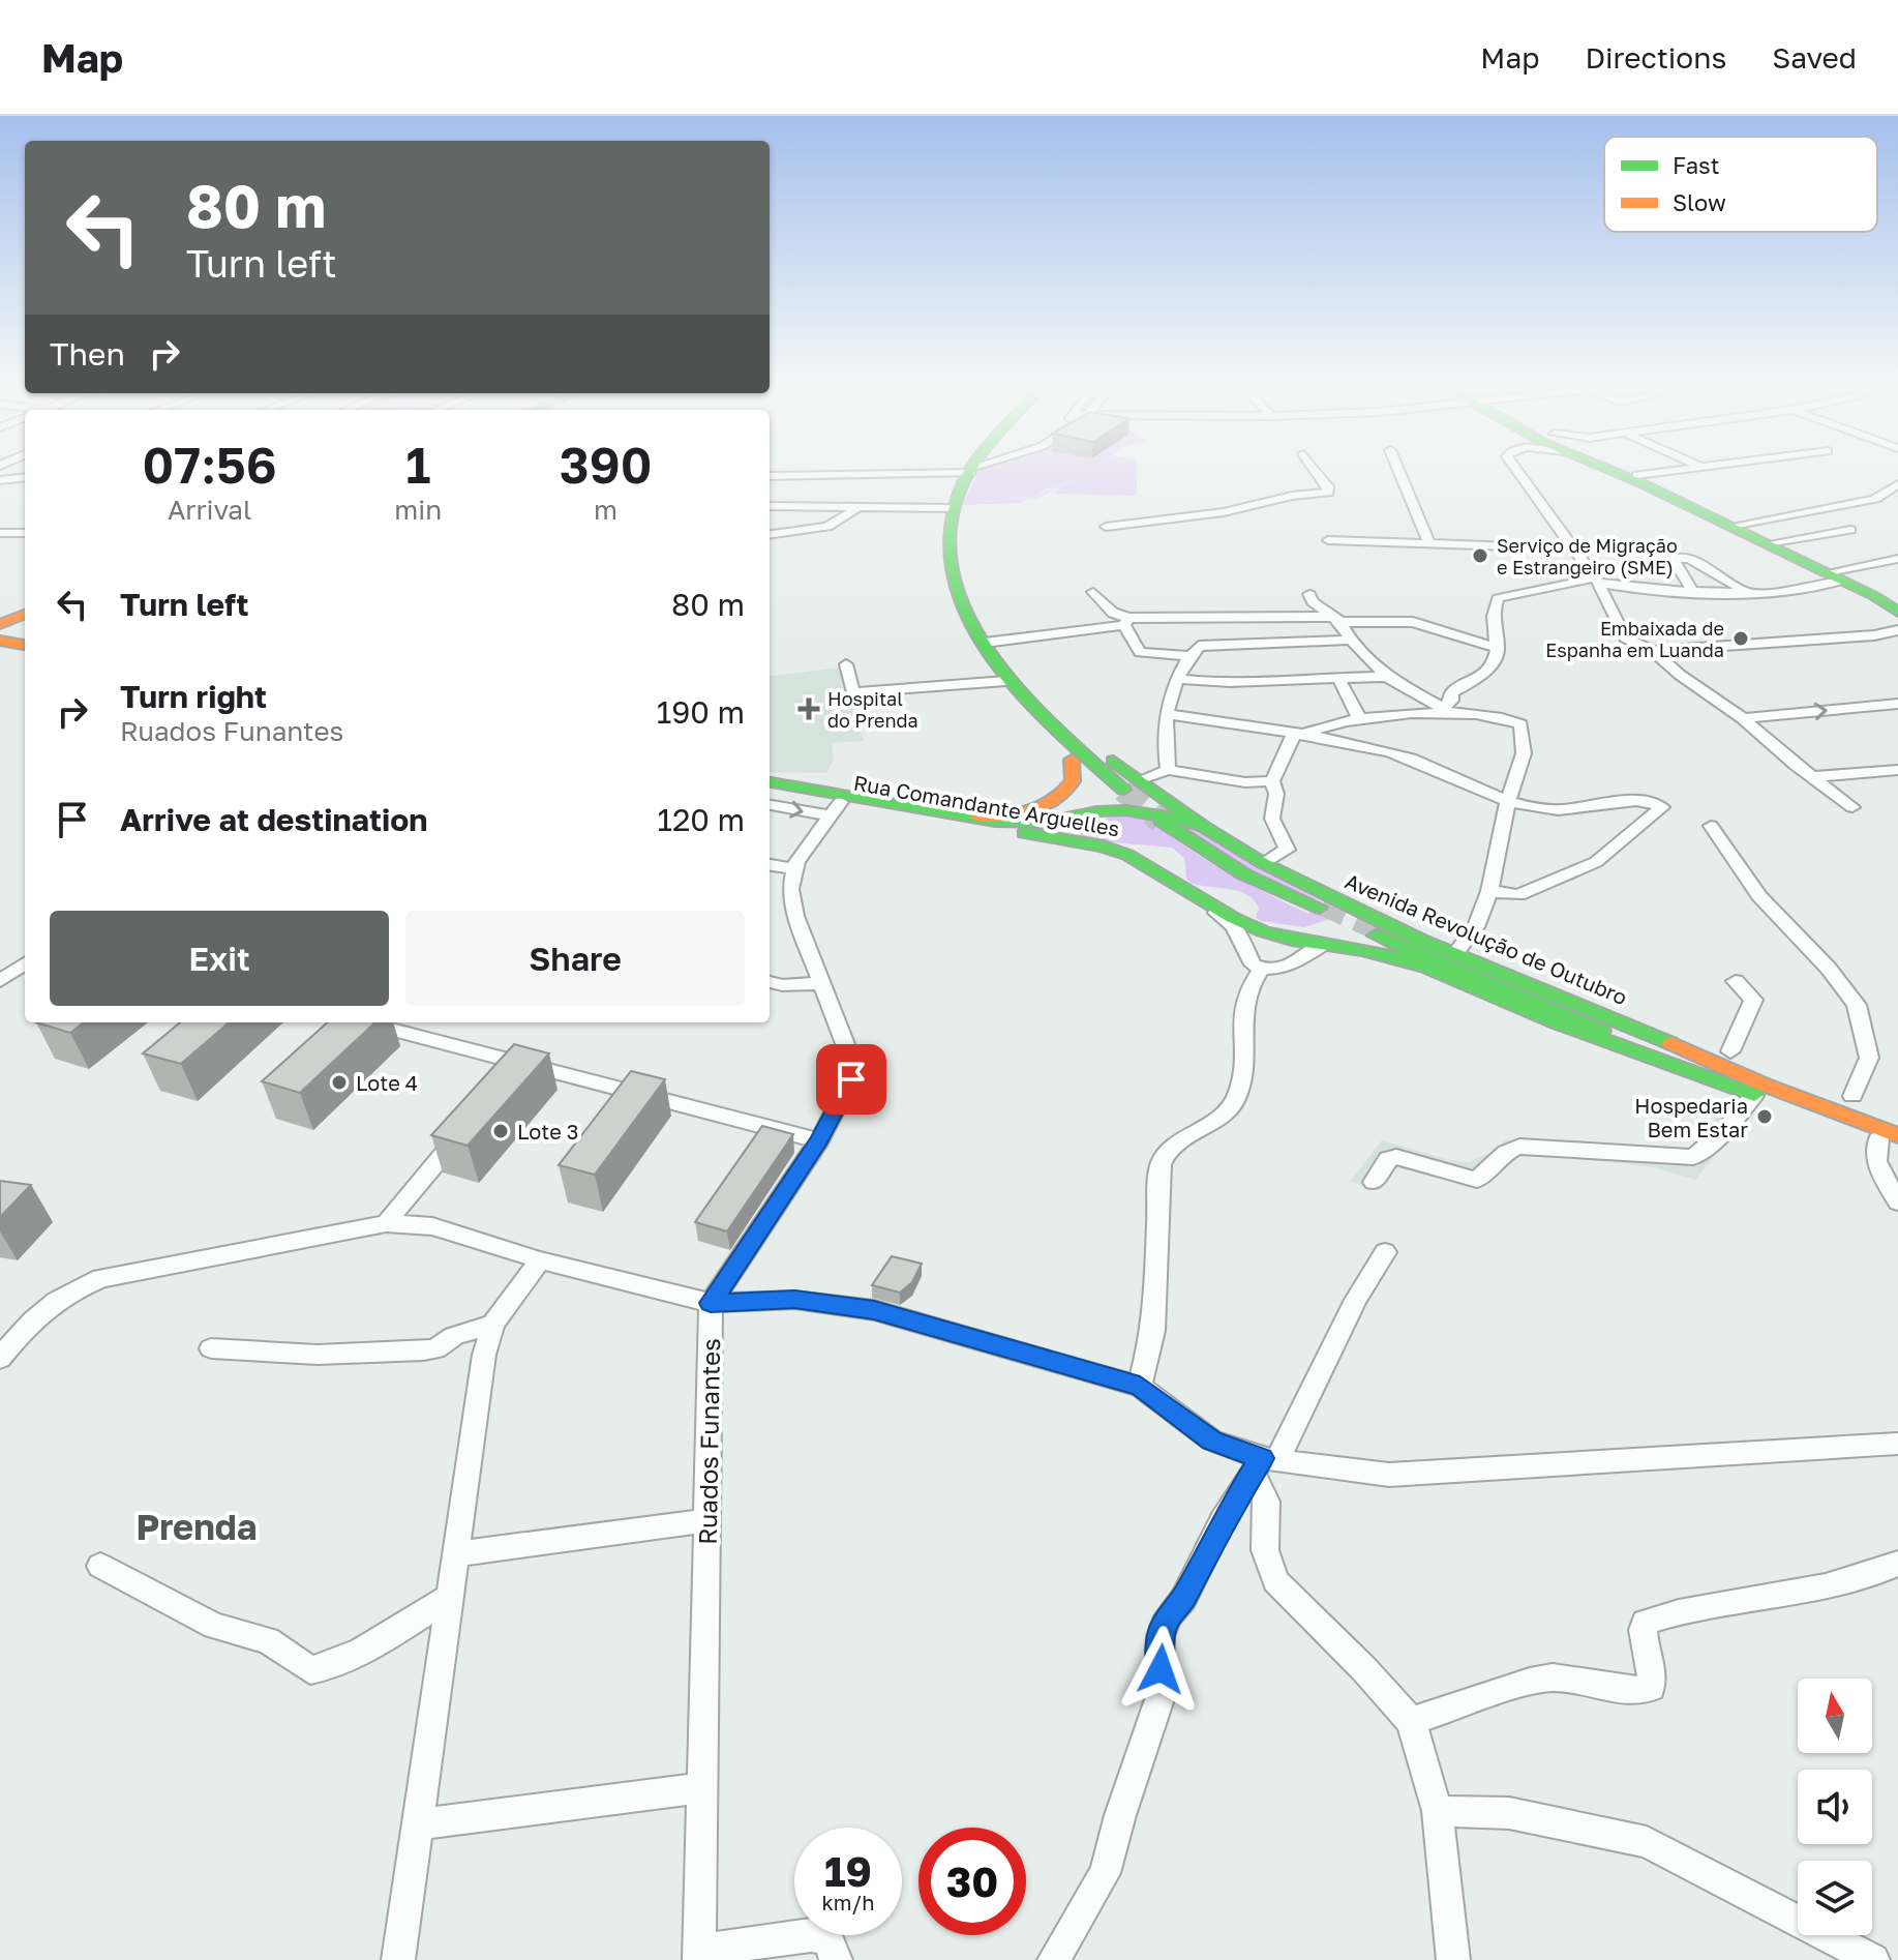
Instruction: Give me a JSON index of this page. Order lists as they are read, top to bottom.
{
  "streets": {
    "main road": ["Rua Comandante Arguelles", "Avenida Revolução de Outubro"],
    "street": ["Ruados Funantes"]
  },
  "crossings": [
    ["Rua Comandante Arguelles", "Avenida Revolução de Outubro"]
  ],
  "districts": ["Prenda"],
  "places": {
    "other": [
      "Serviço de Migração e Estrangeiro (SME)",
      "Embaixada de Espanha em Luanda",
      "Lote 4",
      "Hospedaria Bem Estar",
      "Lote 3"
    ],
    "health": ["Hospital do Prenda"]
  },
  "legend": ["Fast", "Slow"],
  "north": "top",
  "page": {
    "header": "Map",
    "nav": ["Map", "Directions", "Saved"],
    "turn": ["80 m", "Turn left"],
    "then": "Then",
    "eta": [
      "07:56",
      "Arrival",
      "1",
      "min",
      "390",
      "m"
    ],
    "list": [
      {
        "name": "Turn left",
        "value": "80 m"
      },
      {
        "name": "Turn right",
        "note": "Ruados Funantes",
        "value": "190 m"
      },
      {
        "name": "Arrive at destination",
        "value": "120 m"
      }
    ],
    "buttons": ["Exit", "Share"],
    "speed": "19 km/h",
    "limit": "30"
  }
}
